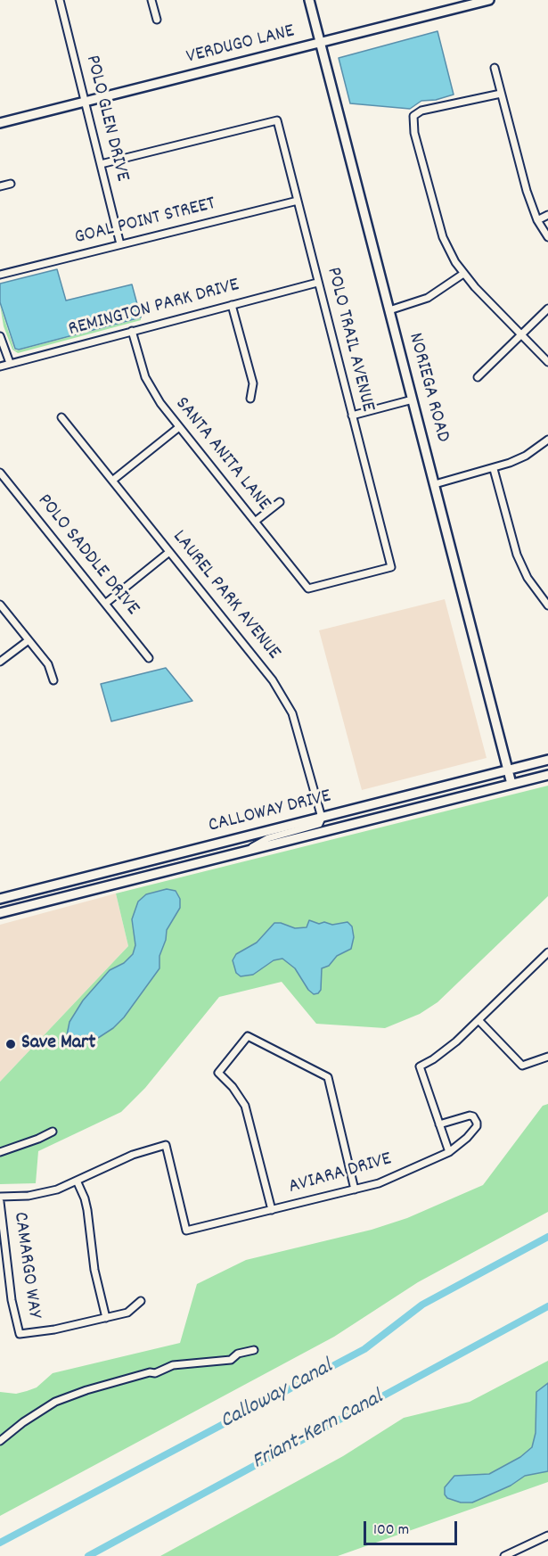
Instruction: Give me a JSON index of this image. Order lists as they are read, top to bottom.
{
  "streets": {
    "street": [
      "VERDUGO LANE",
      "POLO GLEN DRIVE",
      "GOAL POINT STREET",
      "REMINGTON PARK DRIVE",
      "POLO TRAIL AVENUE",
      "NORIEGA ROAD",
      "SANTA ANITA LANE",
      "POLO SADDLE DRIVE",
      "LAUREL PARK AVENUE",
      "CALLOWAY DRIVE",
      "AVIARA DRIVE",
      "CAMARGO WAY"
    ]
  },
  "crossings": [
    ["VERDUGO LANE", "POLO GLEN DRIVE"],
    ["VERDUGO LANE", "NORIEGA ROAD"],
    ["POLO GLEN DRIVE", "GOAL POINT STREET"],
    ["POLO GLEN DRIVE", "POLO TRAIL AVENUE"],
    ["GOAL POINT STREET", "POLO TRAIL AVENUE"],
    ["REMINGTON PARK DRIVE", "POLO TRAIL AVENUE"],
    ["REMINGTON PARK DRIVE", "SANTA ANITA LANE"],
    ["POLO TRAIL AVENUE", "SANTA ANITA LANE"],
    ["NORIEGA ROAD", "CALLOWAY DRIVE"],
    ["LAUREL PARK AVENUE", "CALLOWAY DRIVE"]
  ],
  "water": ["Calloway Canal", "Friant-Kern Canal"],
  "places": ["Save Mart"],
  "scale_bar": "100 m"
}
